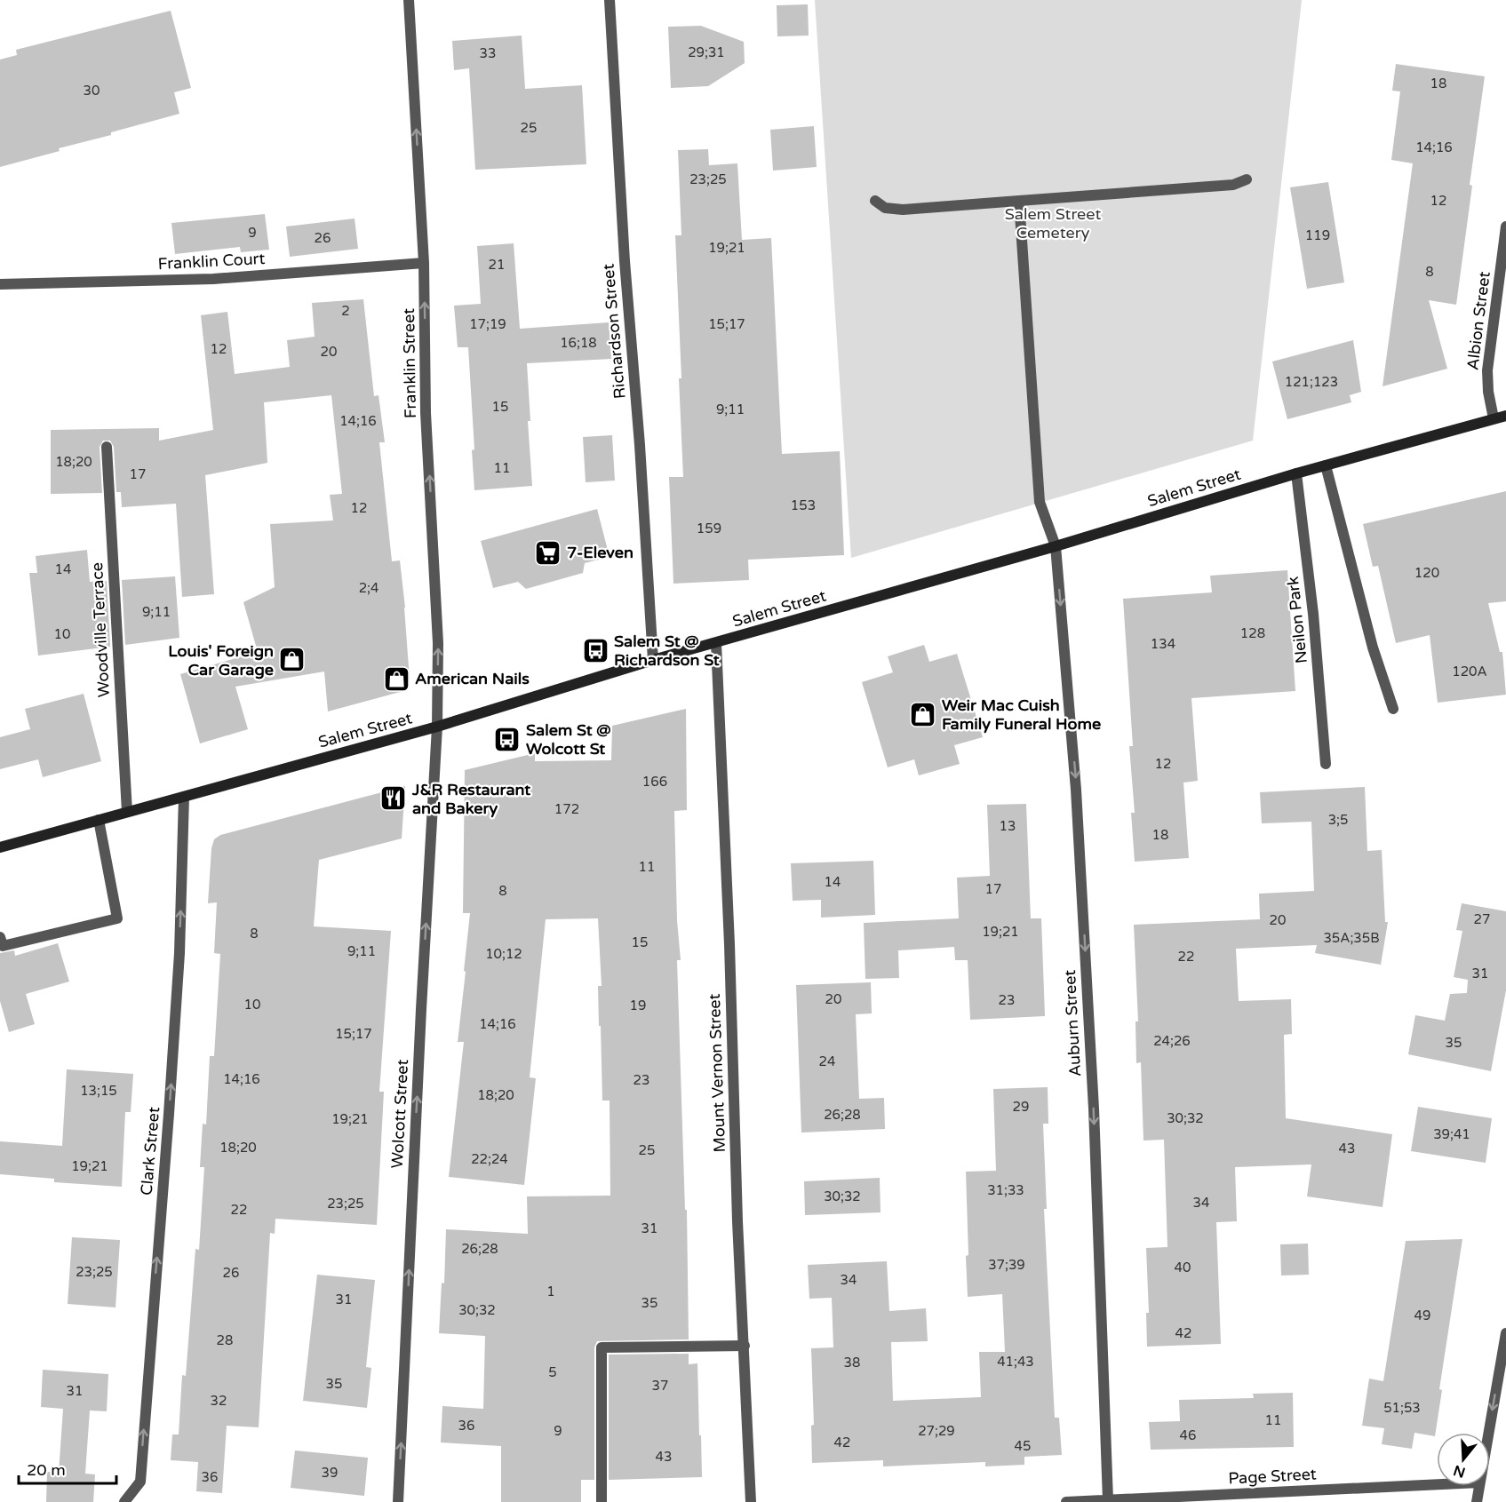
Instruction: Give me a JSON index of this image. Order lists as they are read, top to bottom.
{
  "streets": {
    "main road": ["Salem Street"],
    "street": [
      "Franklin Court",
      "Albion Street",
      "Richardson Street",
      "Franklin Street",
      "Neilon Park",
      "Woodville Terrace",
      "Auburn Street",
      "Mount Vernon Street",
      "Wolcott Street",
      "Clark Street",
      "Page Street"
    ]
  },
  "crossings": [
    ["Franklin Court", "Franklin Street"],
    ["Albion Street", "Salem Street"],
    ["Richardson Street", "Salem Street"],
    ["Franklin Street", "Salem Street"],
    ["Franklin Street", "Wolcott Street"],
    ["Salem Street", "Neilon Park"],
    ["Salem Street", "Woodville Terrace"],
    ["Salem Street", "Auburn Street"],
    ["Salem Street", "Mount Vernon Street"],
    ["Salem Street", "Wolcott Street"],
    ["Salem Street", "Clark Street"],
    ["Auburn Street", "Page Street"]
  ],
  "one_way": [
    "Franklin Street",
    "Auburn Street",
    "Wolcott Street",
    "Clark Street"
  ],
  "parks": ["Salem Street Cemetery"],
  "places": {
    "supermarket": ["7-Eleven"],
    "bus stop": ["Salem St @ Richardson St", "Salem St @ Wolcott St"],
    "shop": ["Louis' Foreign Car Garage", "American Nails", "Weir Mac Cuish Family Funeral Home"],
    "restaurant": ["J&R Restaurant and Bakery"]
  },
  "house_numbers": [
    "29;31",
    "33",
    "18",
    "30",
    "25",
    "14;16",
    "23;25",
    "12",
    "9",
    "119",
    "26",
    "19;21",
    "21",
    "8",
    "2",
    "17;19",
    "15;17",
    "16;18",
    "12",
    "20",
    "121;123",
    "15",
    "9;11",
    "14;16",
    "18;20",
    "11",
    "17",
    "153",
    "12",
    "159",
    "14",
    "120",
    "2;4",
    "9;11",
    "128",
    "10",
    "134",
    "120A",
    "12",
    "166",
    "172",
    "3;5",
    "13",
    "18",
    "11",
    "14",
    "17",
    "8",
    "27",
    "20",
    "19;21",
    "8",
    "35A;35B",
    "15",
    "9;11",
    "10;12",
    "22",
    "31",
    "20",
    "23",
    "10",
    "19",
    "14;16",
    "15;17",
    "24;26",
    "35",
    "24",
    "14;16",
    "23",
    "13;15",
    "18;20",
    "29",
    "26;28",
    "30;32",
    "19;21",
    "39;41",
    "18;20",
    "43",
    "25",
    "22;24",
    "19;21",
    "31;33",
    "30;32",
    "34",
    "23;25",
    "22",
    "31",
    "26;28",
    "37;39",
    "40",
    "23;25",
    "26",
    "34",
    "1",
    "31",
    "35",
    "30;32",
    "49",
    "42",
    "28",
    "41;43",
    "38",
    "5",
    "35",
    "37",
    "31",
    "32",
    "51;53",
    "11",
    "36",
    "9",
    "27;29",
    "46",
    "42",
    "45",
    "43",
    "39",
    "36"
  ],
  "scale_bar": "20 m",
  "north": "bottom"
}
